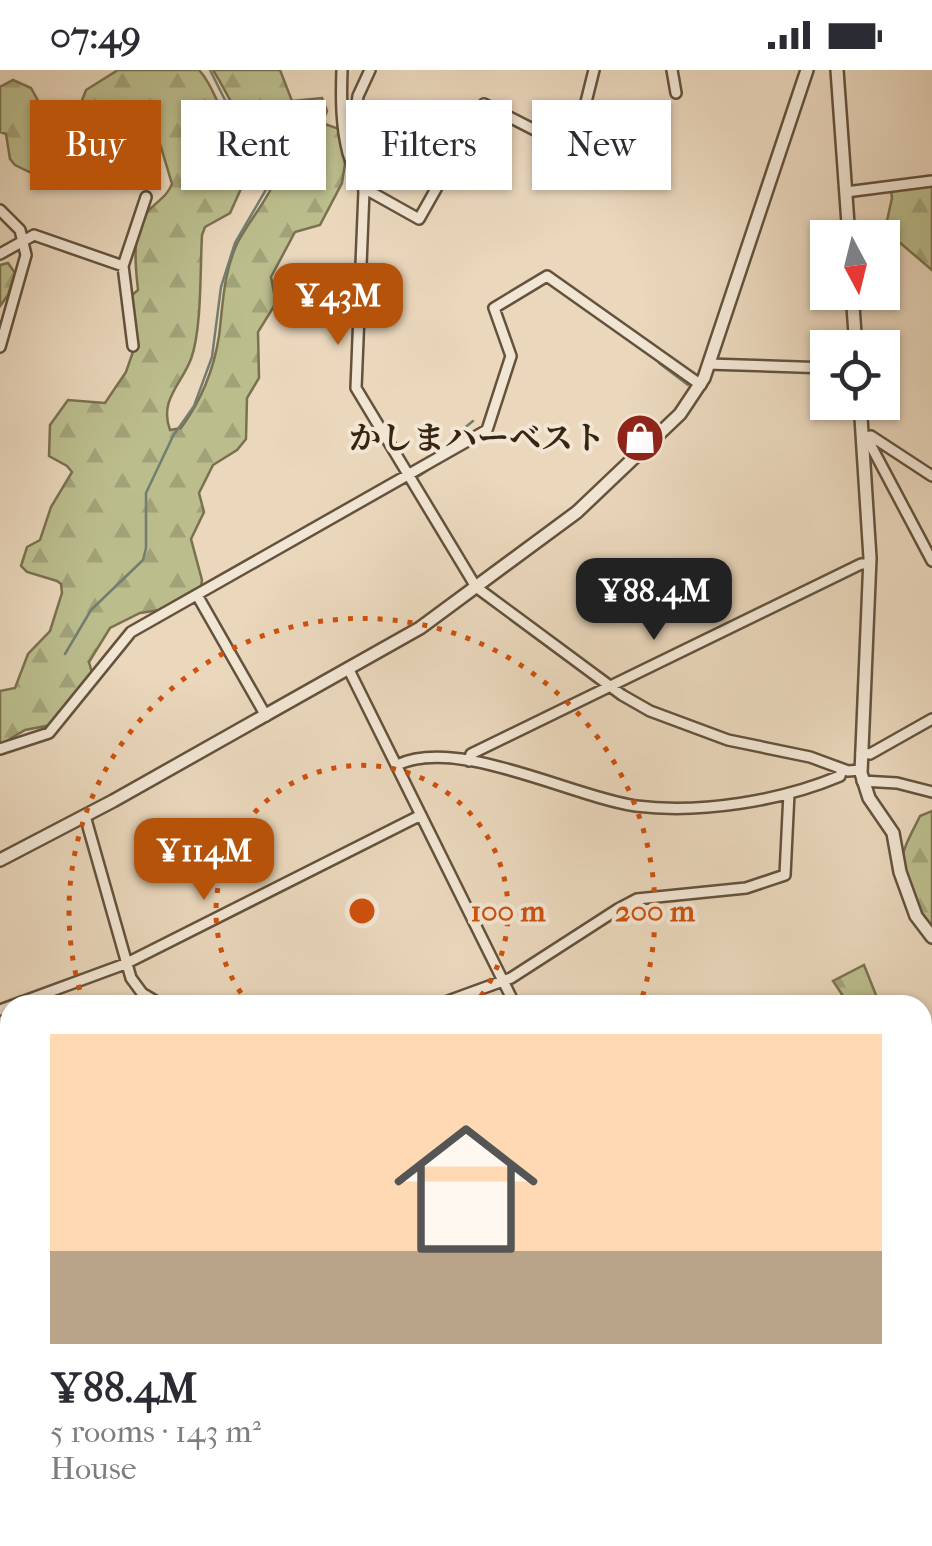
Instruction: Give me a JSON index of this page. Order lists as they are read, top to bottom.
{
  "places": {
    "shop": ["かしまハーベスト"]
  },
  "north": "bottom",
  "page": {
    "status": "07:49",
    "chip": [
      "Buy",
      "Rent",
      "Filters",
      "New"
    ],
    "price": ["¥43M", "¥88.4M", "¥114M"],
    "list": [
      {
        "name": "¥88.4M",
        "note": "5 rooms · 143 m² · House"
      }
    ]
  },
  "rings": ["100 m", "200 m"]
}
